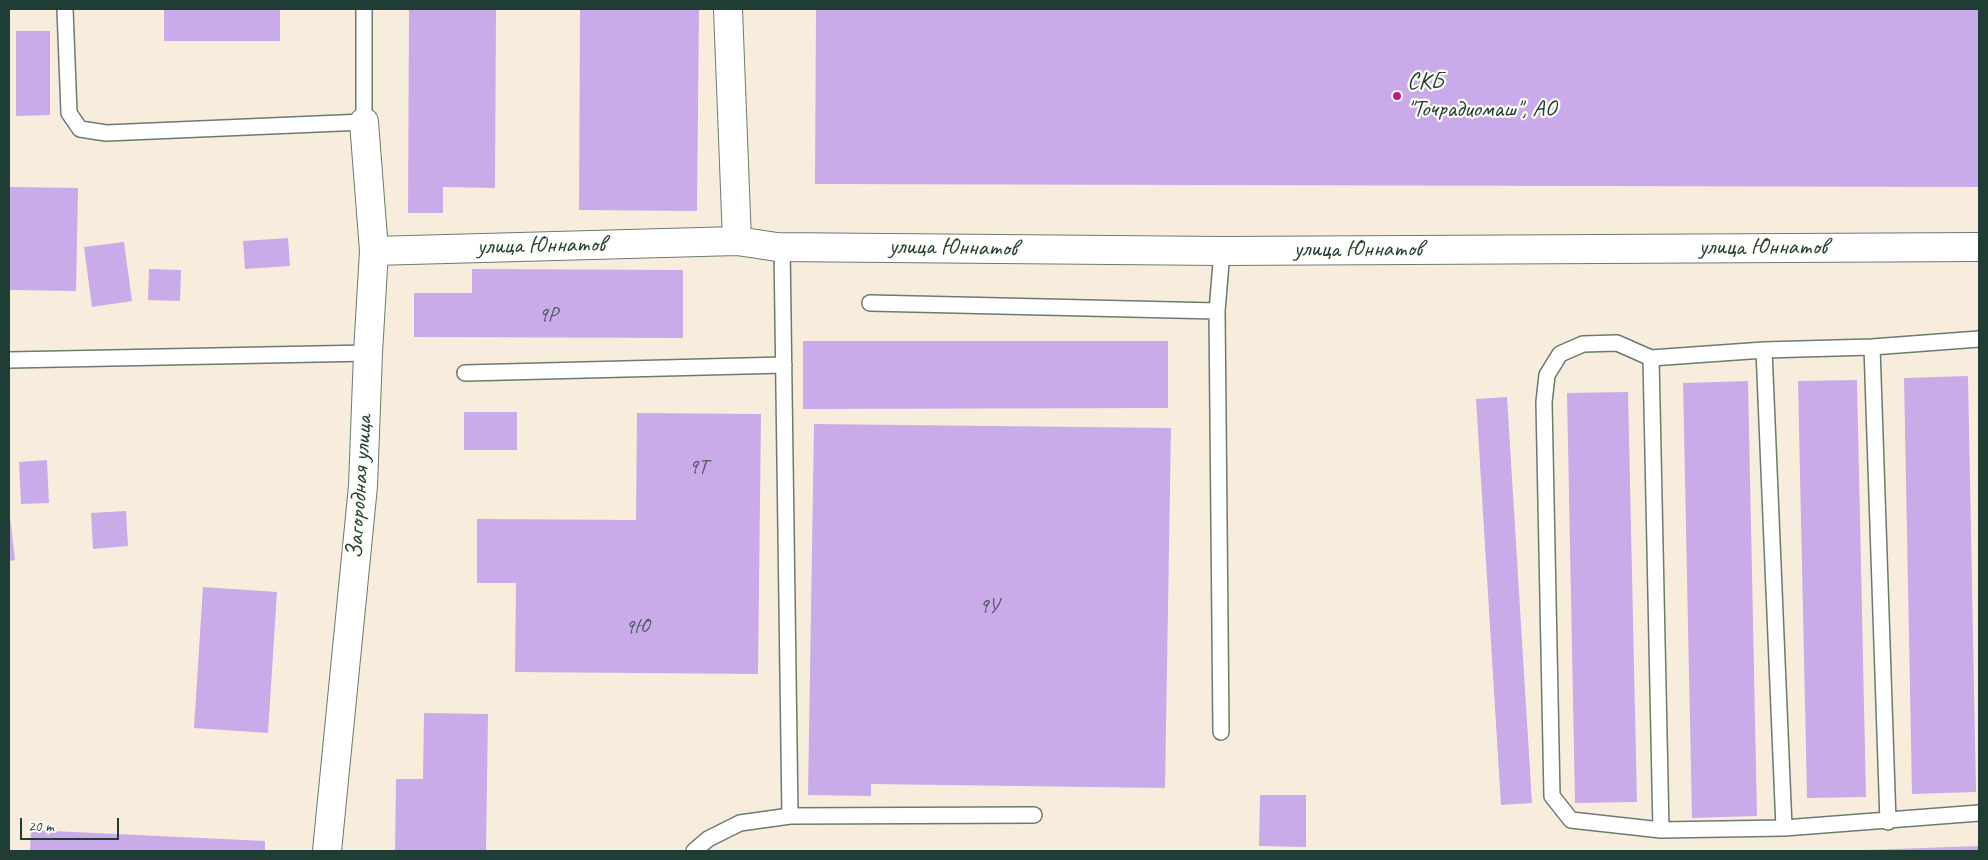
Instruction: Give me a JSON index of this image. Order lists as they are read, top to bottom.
{
  "streets": {
    "street": ["улица Юннатов", "Загородная улица"]
  },
  "crossings": [
    ["улица Юннатов", "Загородная улица"]
  ],
  "places": ["СКБ \"Точрадиомаш\", АО"],
  "house_numbers": [
    "9Р",
    "9Т",
    "9У",
    "9Ю"
  ],
  "scale_bar": "20 m"
}
